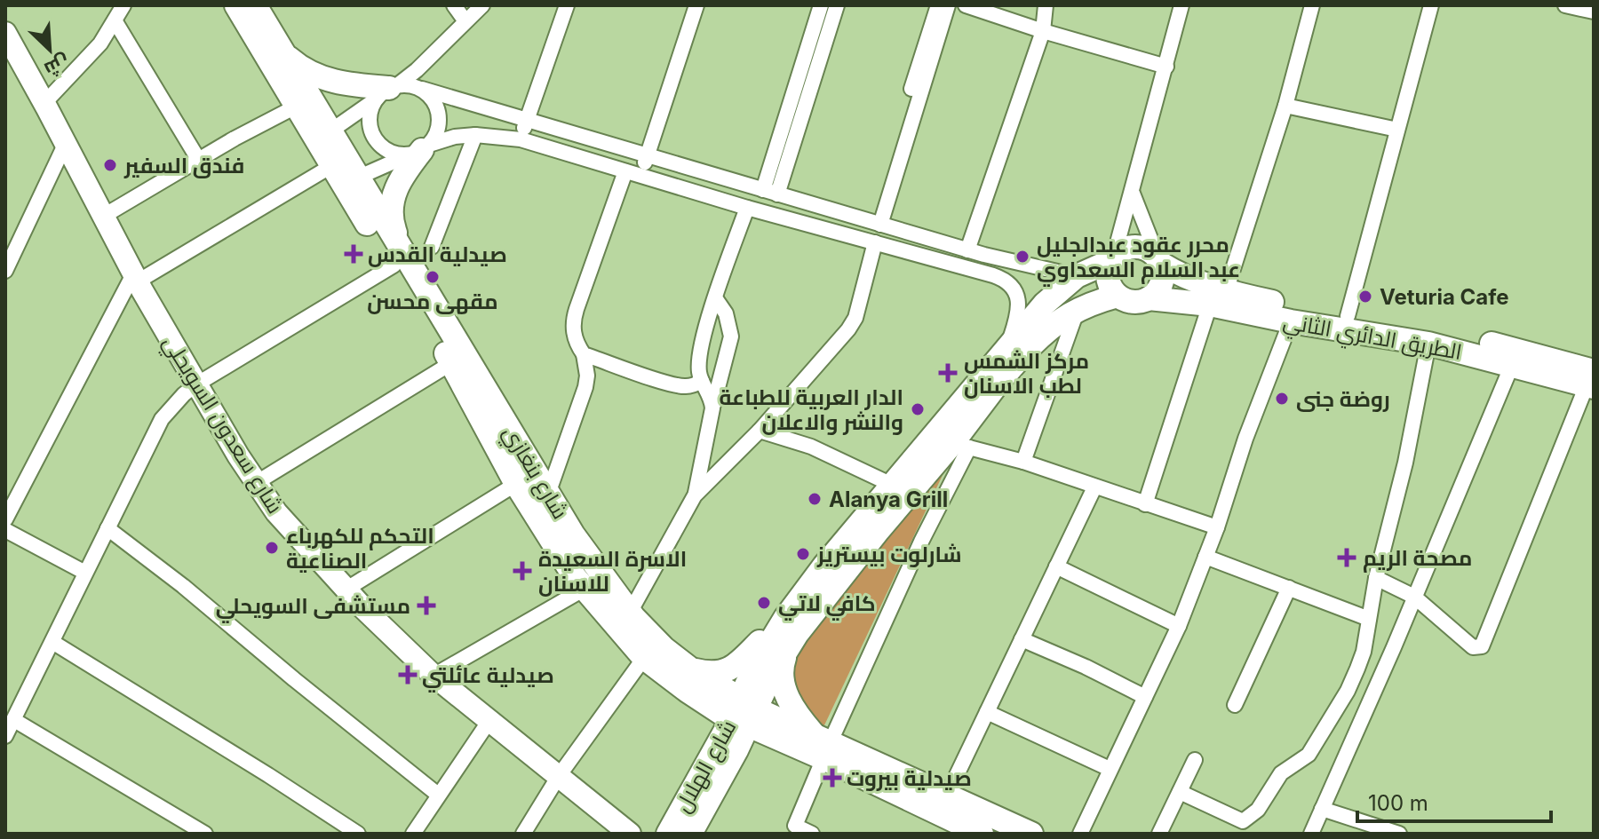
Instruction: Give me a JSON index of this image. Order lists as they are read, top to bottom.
{
  "streets": {
    "main road": [
      "الطريق الدائري الثاني",
      "شارع سعدون السويحلي",
      "شارع بنغازي",
      "شارع الهلال"
    ]
  },
  "crossings": [
    ["شارع بنغازي", "شارع الهلال"]
  ],
  "places": {
    "other": [
      "فندق السفير",
      "محرر عقود عبدالجليل عبد السلام السعداوي",
      "مقهى محسن",
      "Veturia Cafe",
      "روضة جنى",
      "الدار العربية للطباعة والنشر والاعلان",
      "Alanya Grill",
      "التحكم للكهرباء الصناعية",
      "شارلوت بيستريز",
      "كافي لاتي"
    ],
    "health": [
      "صيدلية القدس",
      "مركز الشمس لطب الاسنان",
      "مصحة الريم",
      "الاسرة السعيدة للاسنان",
      "مستشفى السويحلي",
      "صيدلية عائلتي",
      "صيدلية بيروت"
    ]
  },
  "scale_bar": "100 m",
  "north": "bottom right"
}
